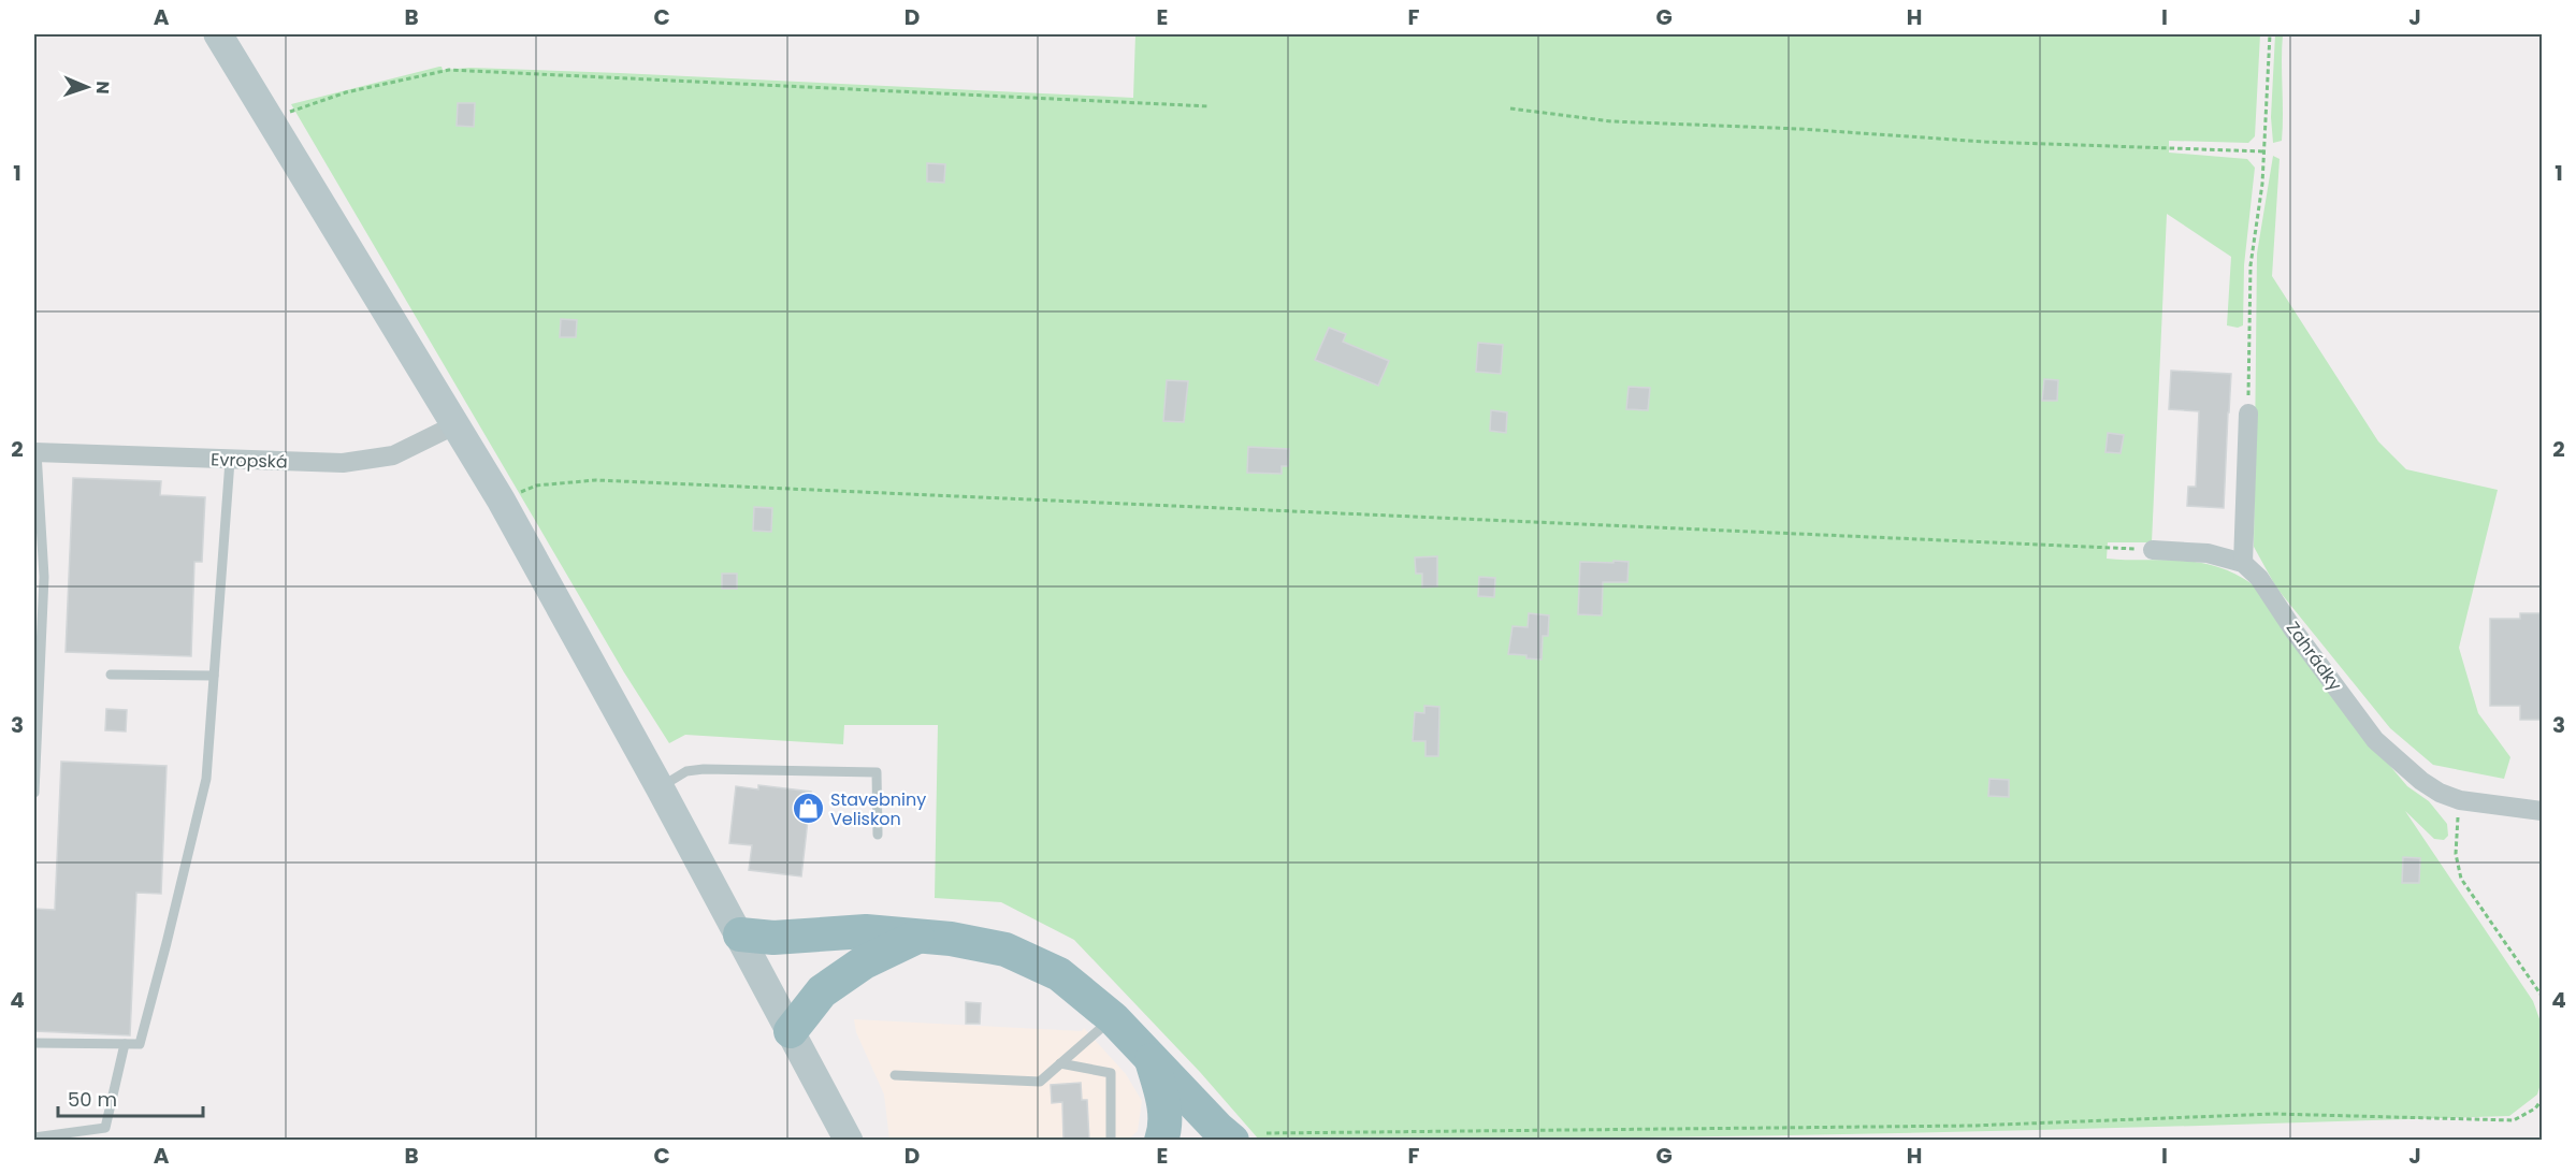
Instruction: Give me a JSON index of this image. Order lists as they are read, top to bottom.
{
  "streets": {
    "street": ["Evropská", "Zahrádky"]
  },
  "places": {
    "shop": ["Stavebniny Veliskon"]
  },
  "scale_bar": "50 m",
  "north": "right",
  "grid": {
    "columns": [
      "A",
      "B",
      "C",
      "D",
      "E",
      "F",
      "G",
      "H",
      "I",
      "J"
    ],
    "rows": [
      "1",
      "2",
      "3",
      "4"
    ]
  }
}
